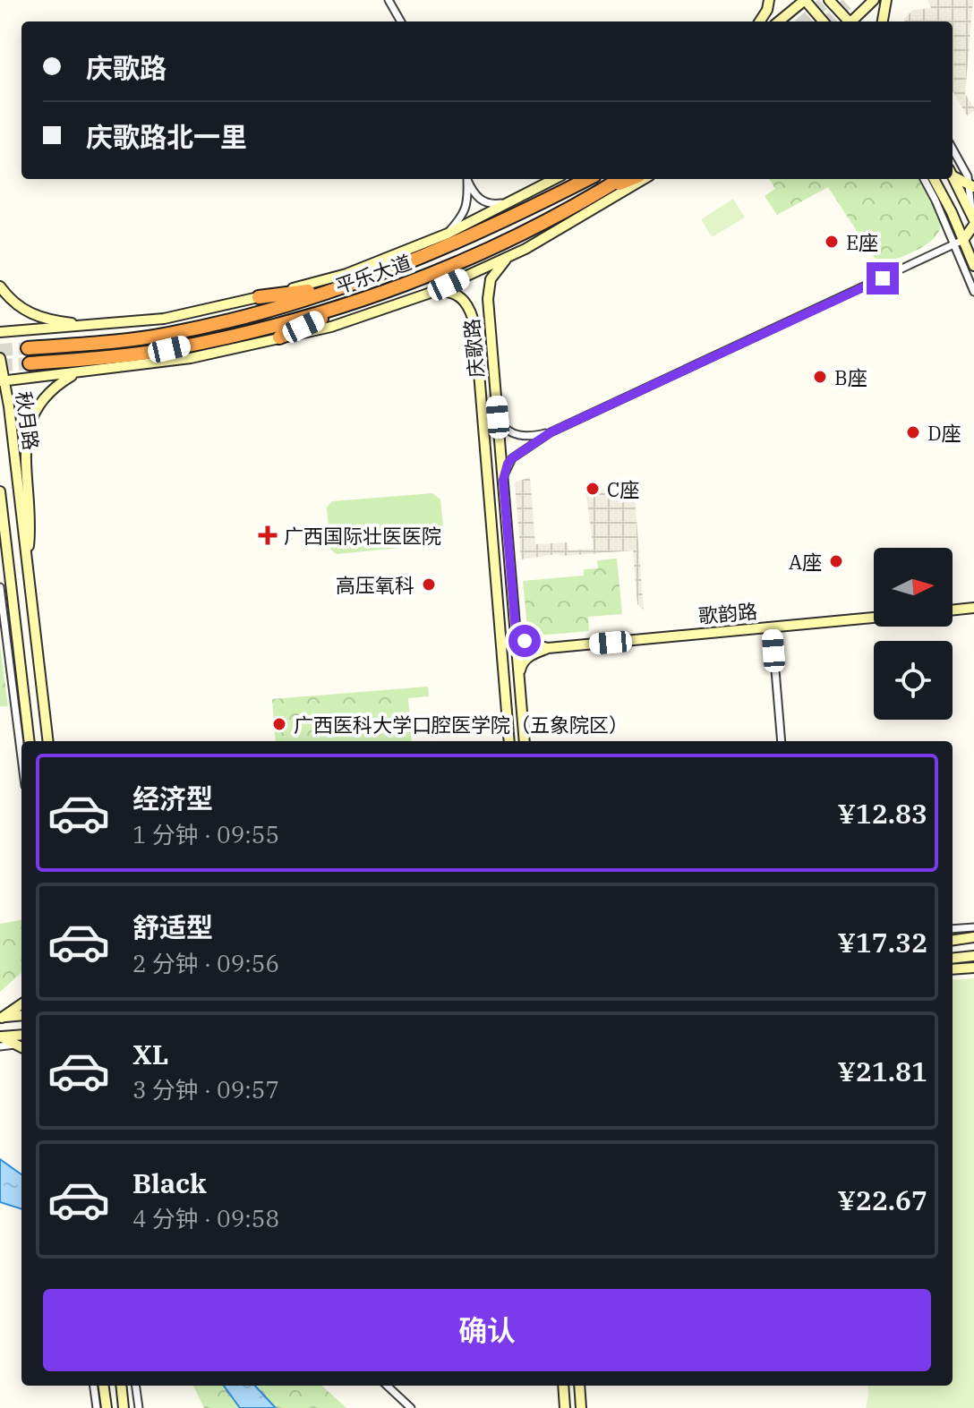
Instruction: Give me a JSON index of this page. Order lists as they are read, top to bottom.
{
  "streets": {
    "highway": ["平乐大道"],
    "main road": ["庆歌路", "秋月路", "歌韵路"]
  },
  "places": {
    "other": [
      "E座",
      "B座",
      "D座",
      "C座",
      "A座",
      "高压氧科",
      "广西医科大学口腔医学院（五象院区）"
    ],
    "health": ["广西国际壮医医院"]
  },
  "north": "right",
  "page": {
    "banner": ["庆歌路", "庆歌路北一里"],
    "list": [
      {
        "name": "经济型",
        "note": "1 分钟 · 09:55",
        "value": "¥12.83"
      },
      {
        "name": "舒适型",
        "note": "2 分钟 · 09:56",
        "value": "¥17.32"
      },
      {
        "name": "XL",
        "note": "3 分钟 · 09:57",
        "value": "¥21.81"
      },
      {
        "name": "Black",
        "note": "4 分钟 · 09:58",
        "value": "¥22.67"
      }
    ],
    "buttons": "确认"
  }
}
